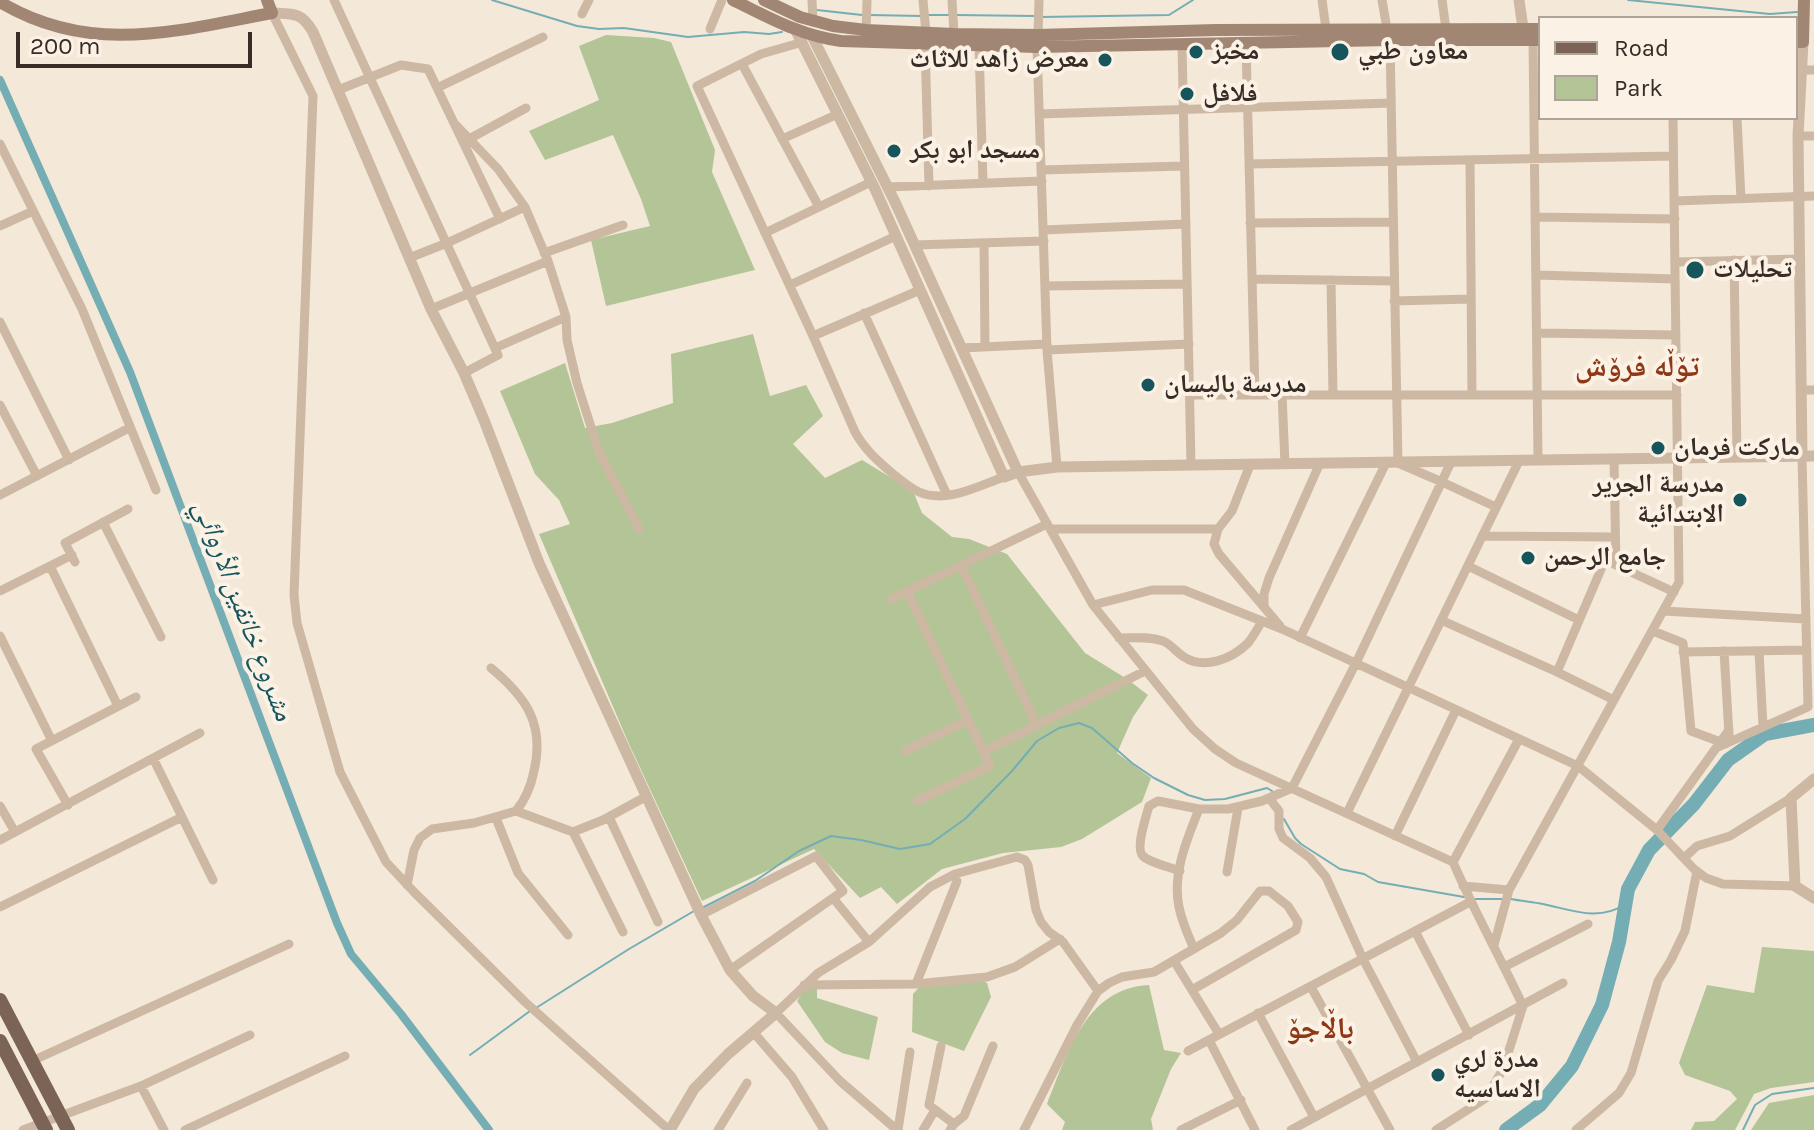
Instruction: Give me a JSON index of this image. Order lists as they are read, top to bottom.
{
  "districts": ["تۆڵە فرۆش", "باڵاجۆ"],
  "water": ["مشروع خانقين الأروائي"],
  "places": [
    "مخبز",
    "معاون طبي",
    "معرض زاهد للاثاث",
    "فلافل",
    "مسجد ابو بكر",
    "تحلیلات",
    "مدرسة بالیسان",
    "مارکت فرمان",
    "مدرسة الجرير الابتدائية",
    "جامع الرحمن",
    "مدرة لري الاساسیه"
  ],
  "legend": ["Road", "Park"],
  "scale_bar": "200 m"
}
